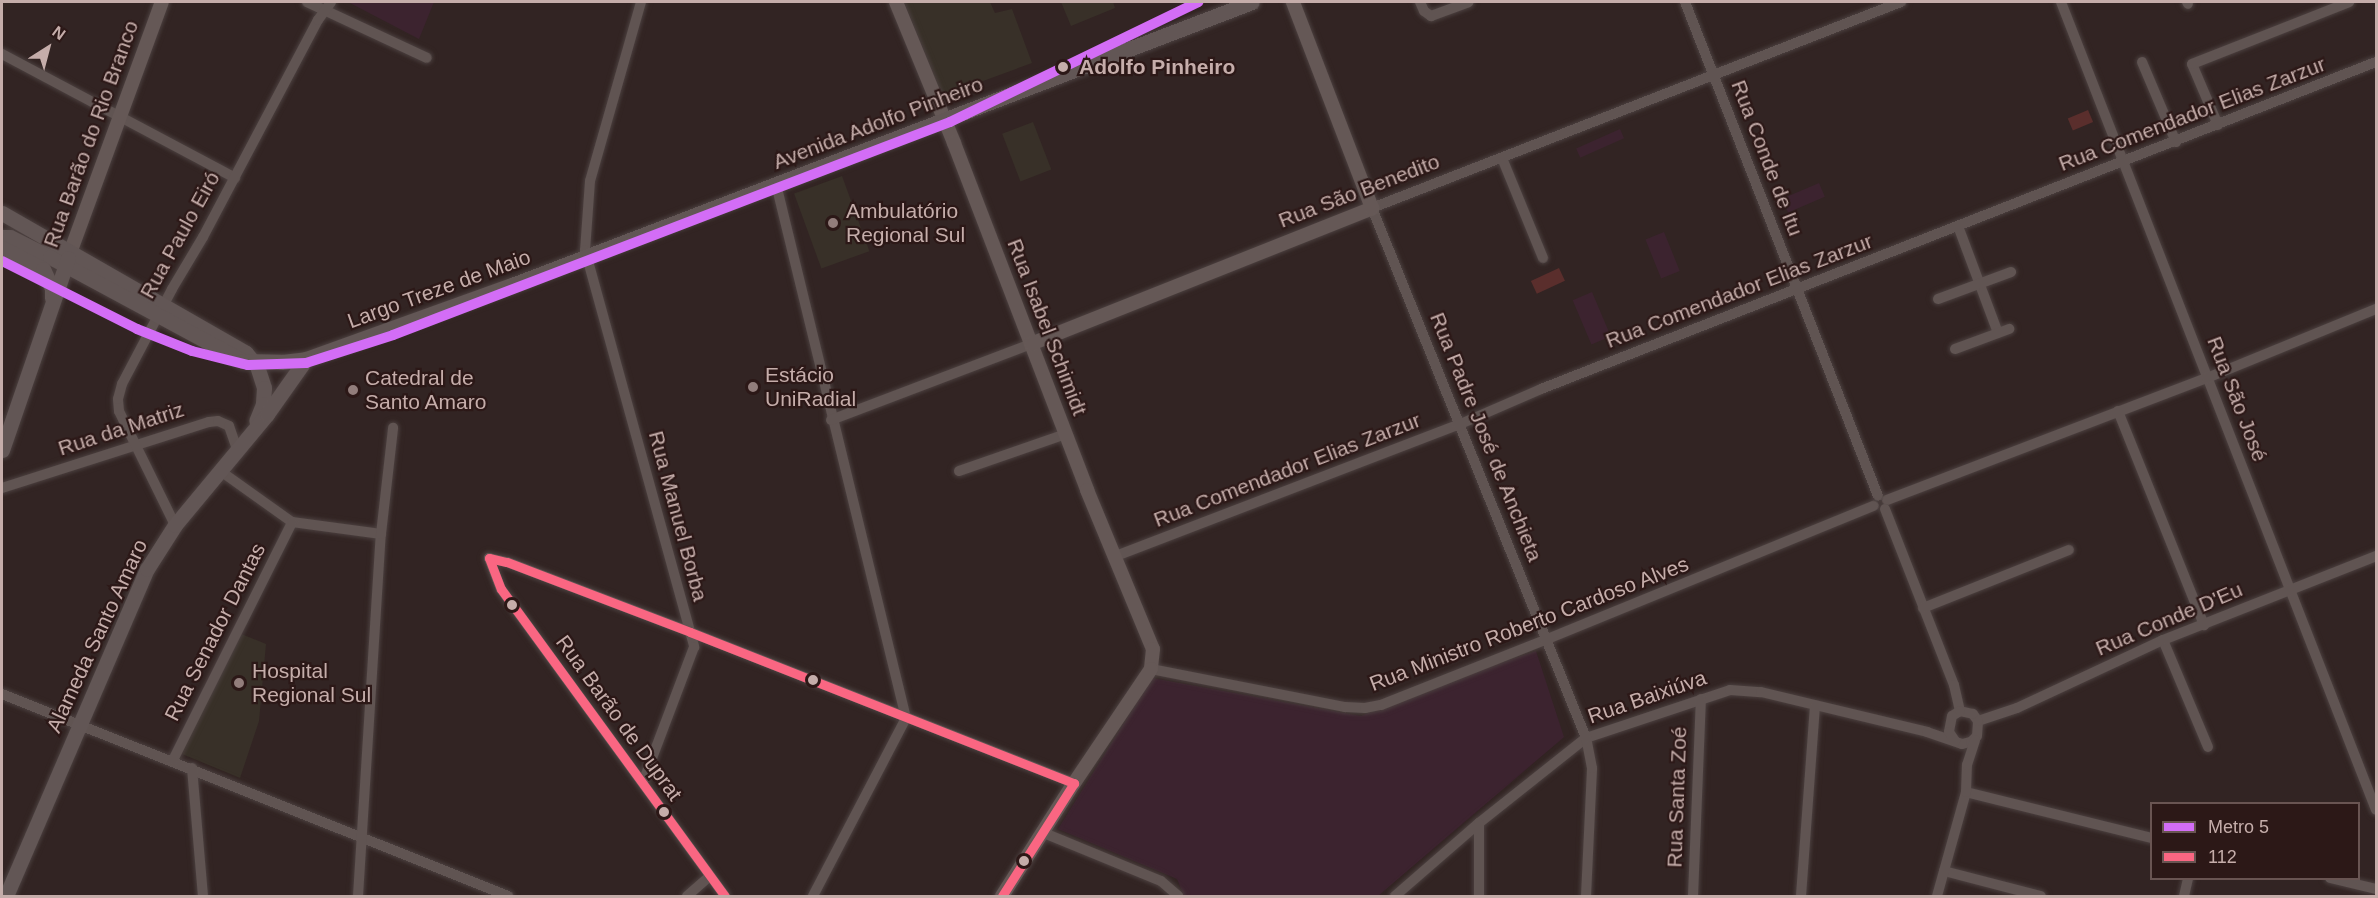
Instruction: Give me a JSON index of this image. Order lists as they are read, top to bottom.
{
  "streets": {
    "main road": [
      "Avenida Adolfo Pinheiro",
      "Rua Barão do Rio Branco",
      "Largo Treze de Maio",
      "Alameda Santo Amaro"
    ],
    "street": [
      "Rua Comendador Elias Zarzur",
      "Rua Conde de Itu",
      "Rua São Benedito",
      "Rua Paulo Eiró",
      "Rua Isabel Schimidt",
      "Rua São José",
      "Rua da Matriz",
      "Rua Padre José de Anchieta",
      "Rua Manuel Borba",
      "Rua Conde D'Eu",
      "Rua Ministro Roberto Cardoso Alves",
      "Rua Senador Dantas",
      "Rua Baixiúva",
      "Rua Barão de Duprat",
      "Rua Santa Zoé"
    ]
  },
  "crossings": [
    ["Rua Comendador Elias Zarzur", "Rua Conde de Itu"],
    ["Rua Comendador Elias Zarzur", "Rua Isabel Schimidt"],
    ["Rua Comendador Elias Zarzur", "Rua São José"],
    ["Rua Comendador Elias Zarzur", "Rua Padre José de Anchieta"],
    ["Avenida Adolfo Pinheiro", "Largo Treze de Maio"],
    ["Avenida Adolfo Pinheiro", "Rua Isabel Schimidt"],
    ["Avenida Adolfo Pinheiro", "Rua Manuel Borba"],
    ["Rua Conde de Itu", "Rua São Benedito"],
    ["Rua Conde de Itu", "Rua Conde D'Eu"],
    ["Rua Conde de Itu", "Rua Ministro Roberto Cardoso Alves"],
    ["Rua São Benedito", "Rua Isabel Schimidt"],
    ["Rua São Benedito", "Rua Padre José de Anchieta"],
    ["Rua Paulo Eiró", "Rua da Matriz"],
    ["Rua Paulo Eiró", "Alameda Santo Amaro"],
    ["Largo Treze de Maio", "Rua Manuel Borba"],
    ["Largo Treze de Maio", "Alameda Santo Amaro"],
    ["Rua Isabel Schimidt", "Rua Ministro Roberto Cardoso Alves"],
    ["Rua São José", "Rua Conde D'Eu"],
    ["Rua São José", "Rua Ministro Roberto Cardoso Alves"],
    ["Rua da Matriz", "Alameda Santo Amaro"],
    ["Rua Padre José de Anchieta", "Rua Ministro Roberto Cardoso Alves"],
    ["Rua Padre José de Anchieta", "Rua Baixiúva"],
    ["Rua Manuel Borba", "Rua Barão de Duprat"],
    ["Rua Baixiúva", "Rua Santa Zoé"]
  ],
  "places": [
    "Adolfo Pinheiro",
    "Ambulatório Regional Sul",
    "Estácio UniRadial",
    "Catedral de Santo Amaro",
    "Hospital Regional Sul"
  ],
  "lines": ["metro line 5", "transit line 112"],
  "legend": ["Metro 5", "112"],
  "north": "top right"
}
